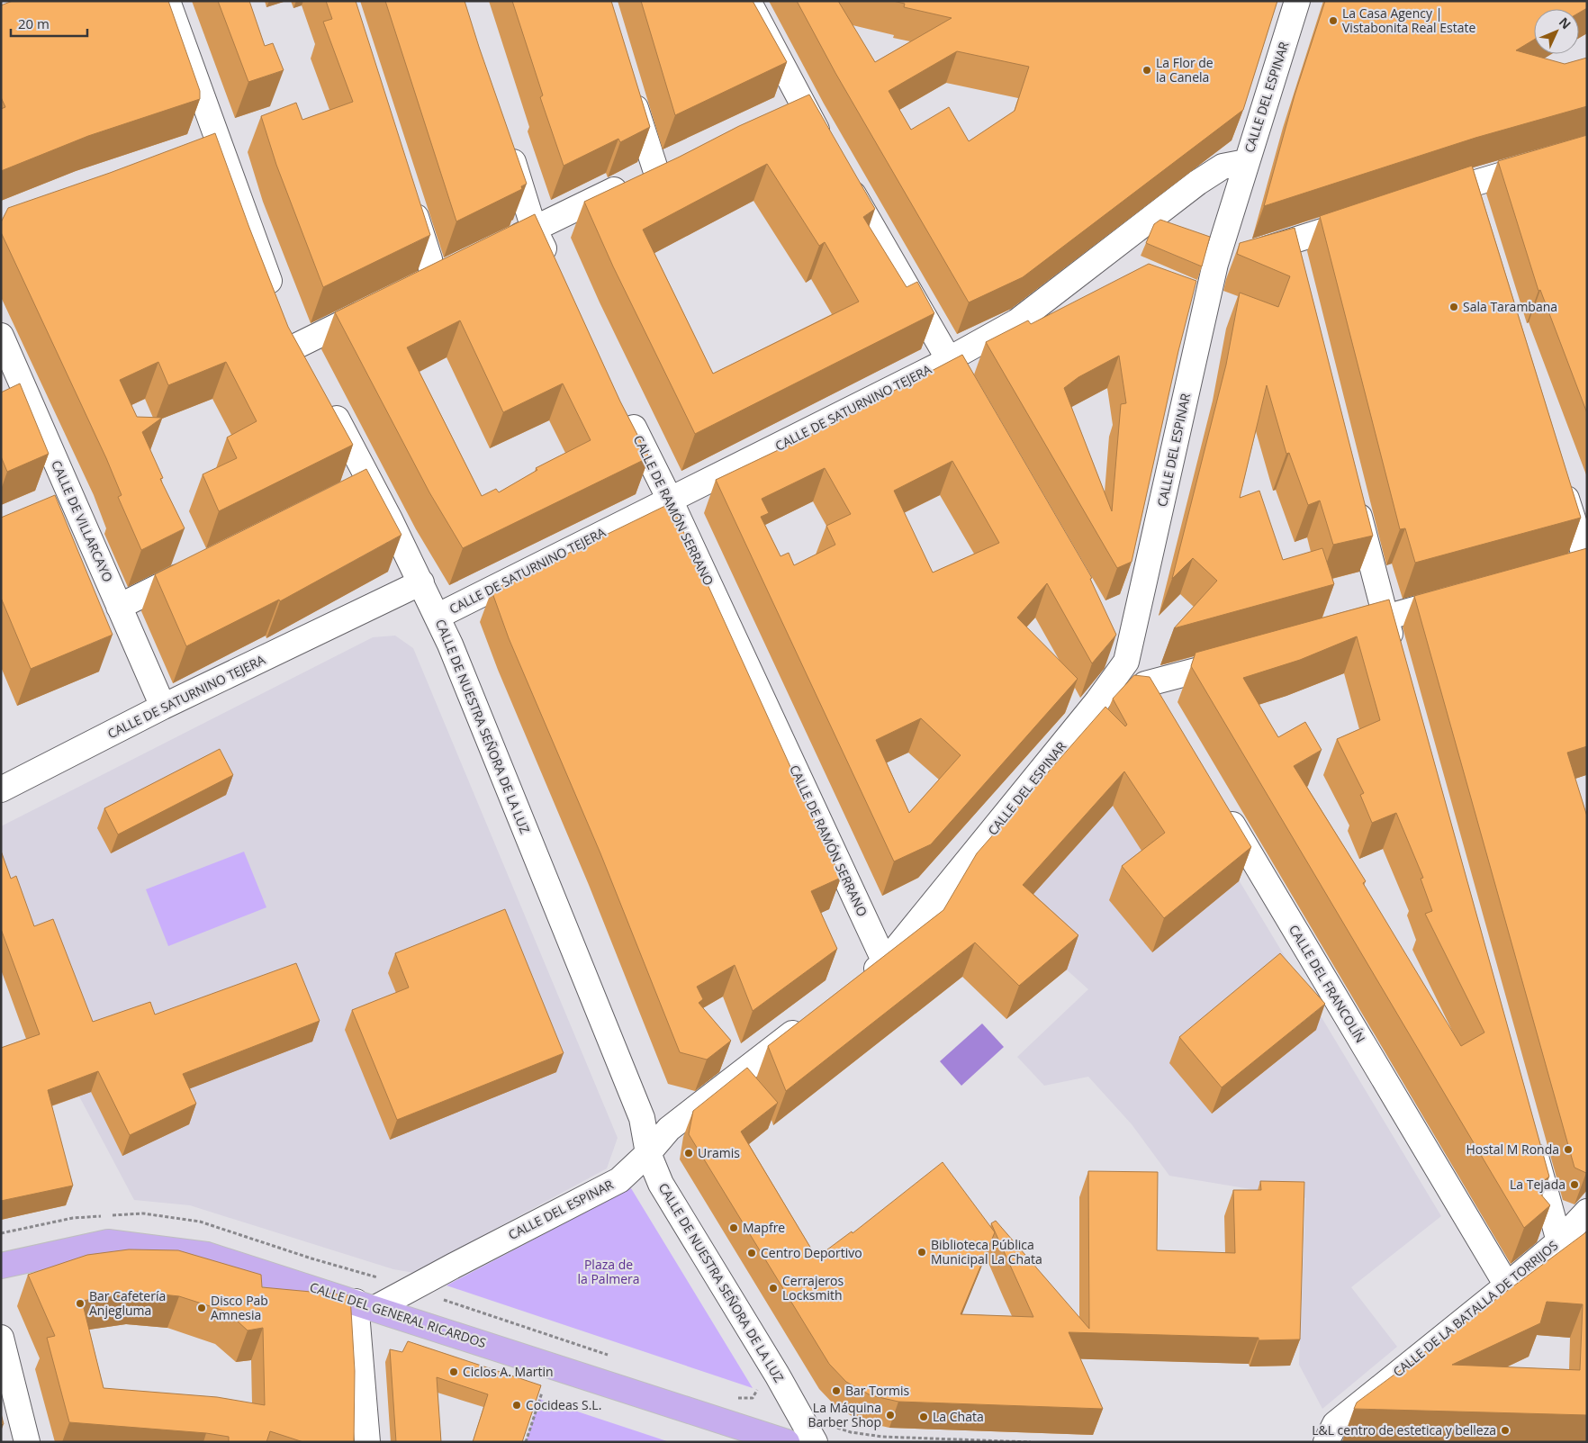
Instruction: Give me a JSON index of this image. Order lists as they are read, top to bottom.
{
  "streets": {
    "main road": ["CALLE DEL GENERAL RICARDOS"],
    "street": [
      "CALLE DEL ESPINAR",
      "CALLE DE SATURNINO TEJERA",
      "CALLE DE RAMÓN SERRANO",
      "CALLE DE VILLARCAYO",
      "CALLE DE NUESTRA SEÑORA DE LA LUZ",
      "CALLE DEL FRANCOLÍN",
      "CALLE DE LA BATALLA DE TORRIJOS"
    ]
  },
  "crossings": [
    ["CALLE DEL ESPINAR", "CALLE DE SATURNINO TEJERA"],
    ["CALLE DEL ESPINAR", "CALLE DE RAMÓN SERRANO"],
    ["CALLE DEL ESPINAR", "CALLE DE NUESTRA SEÑORA DE LA LUZ"],
    ["CALLE DEL ESPINAR", "CALLE DEL GENERAL RICARDOS"],
    ["CALLE DE SATURNINO TEJERA", "CALLE DE RAMÓN SERRANO"],
    ["CALLE DE SATURNINO TEJERA", "CALLE DE VILLARCAYO"],
    ["CALLE DE SATURNINO TEJERA", "CALLE DE NUESTRA SEÑORA DE LA LUZ"],
    ["CALLE DEL FRANCOLÍN", "CALLE DE LA BATALLA DE TORRIJOS"]
  ],
  "parks": ["Plaza de la Palmera"],
  "places": [
    "La Casa Agency | Vistabonita Real Estate",
    "La Flor de la Canela",
    "Sala Tarambana",
    "Hostal M Ronda",
    "Uramis",
    "La Tejada",
    "Mapfre",
    "Biblioteca Pública Municipal La Chata",
    "Centro Deportivo",
    "Cerrajeros Locksmith",
    "Bar Cafetería Anjegluma",
    "Disco Pab Amnesia",
    "Ciclos A. Martin",
    "Bar Tormis",
    "Cocideas S.L.",
    "La Máquina Barber Shop",
    "La Chata",
    "L&L centro de estetica y belleza"
  ],
  "scale_bar": "20 m",
  "north": "top right"
}
